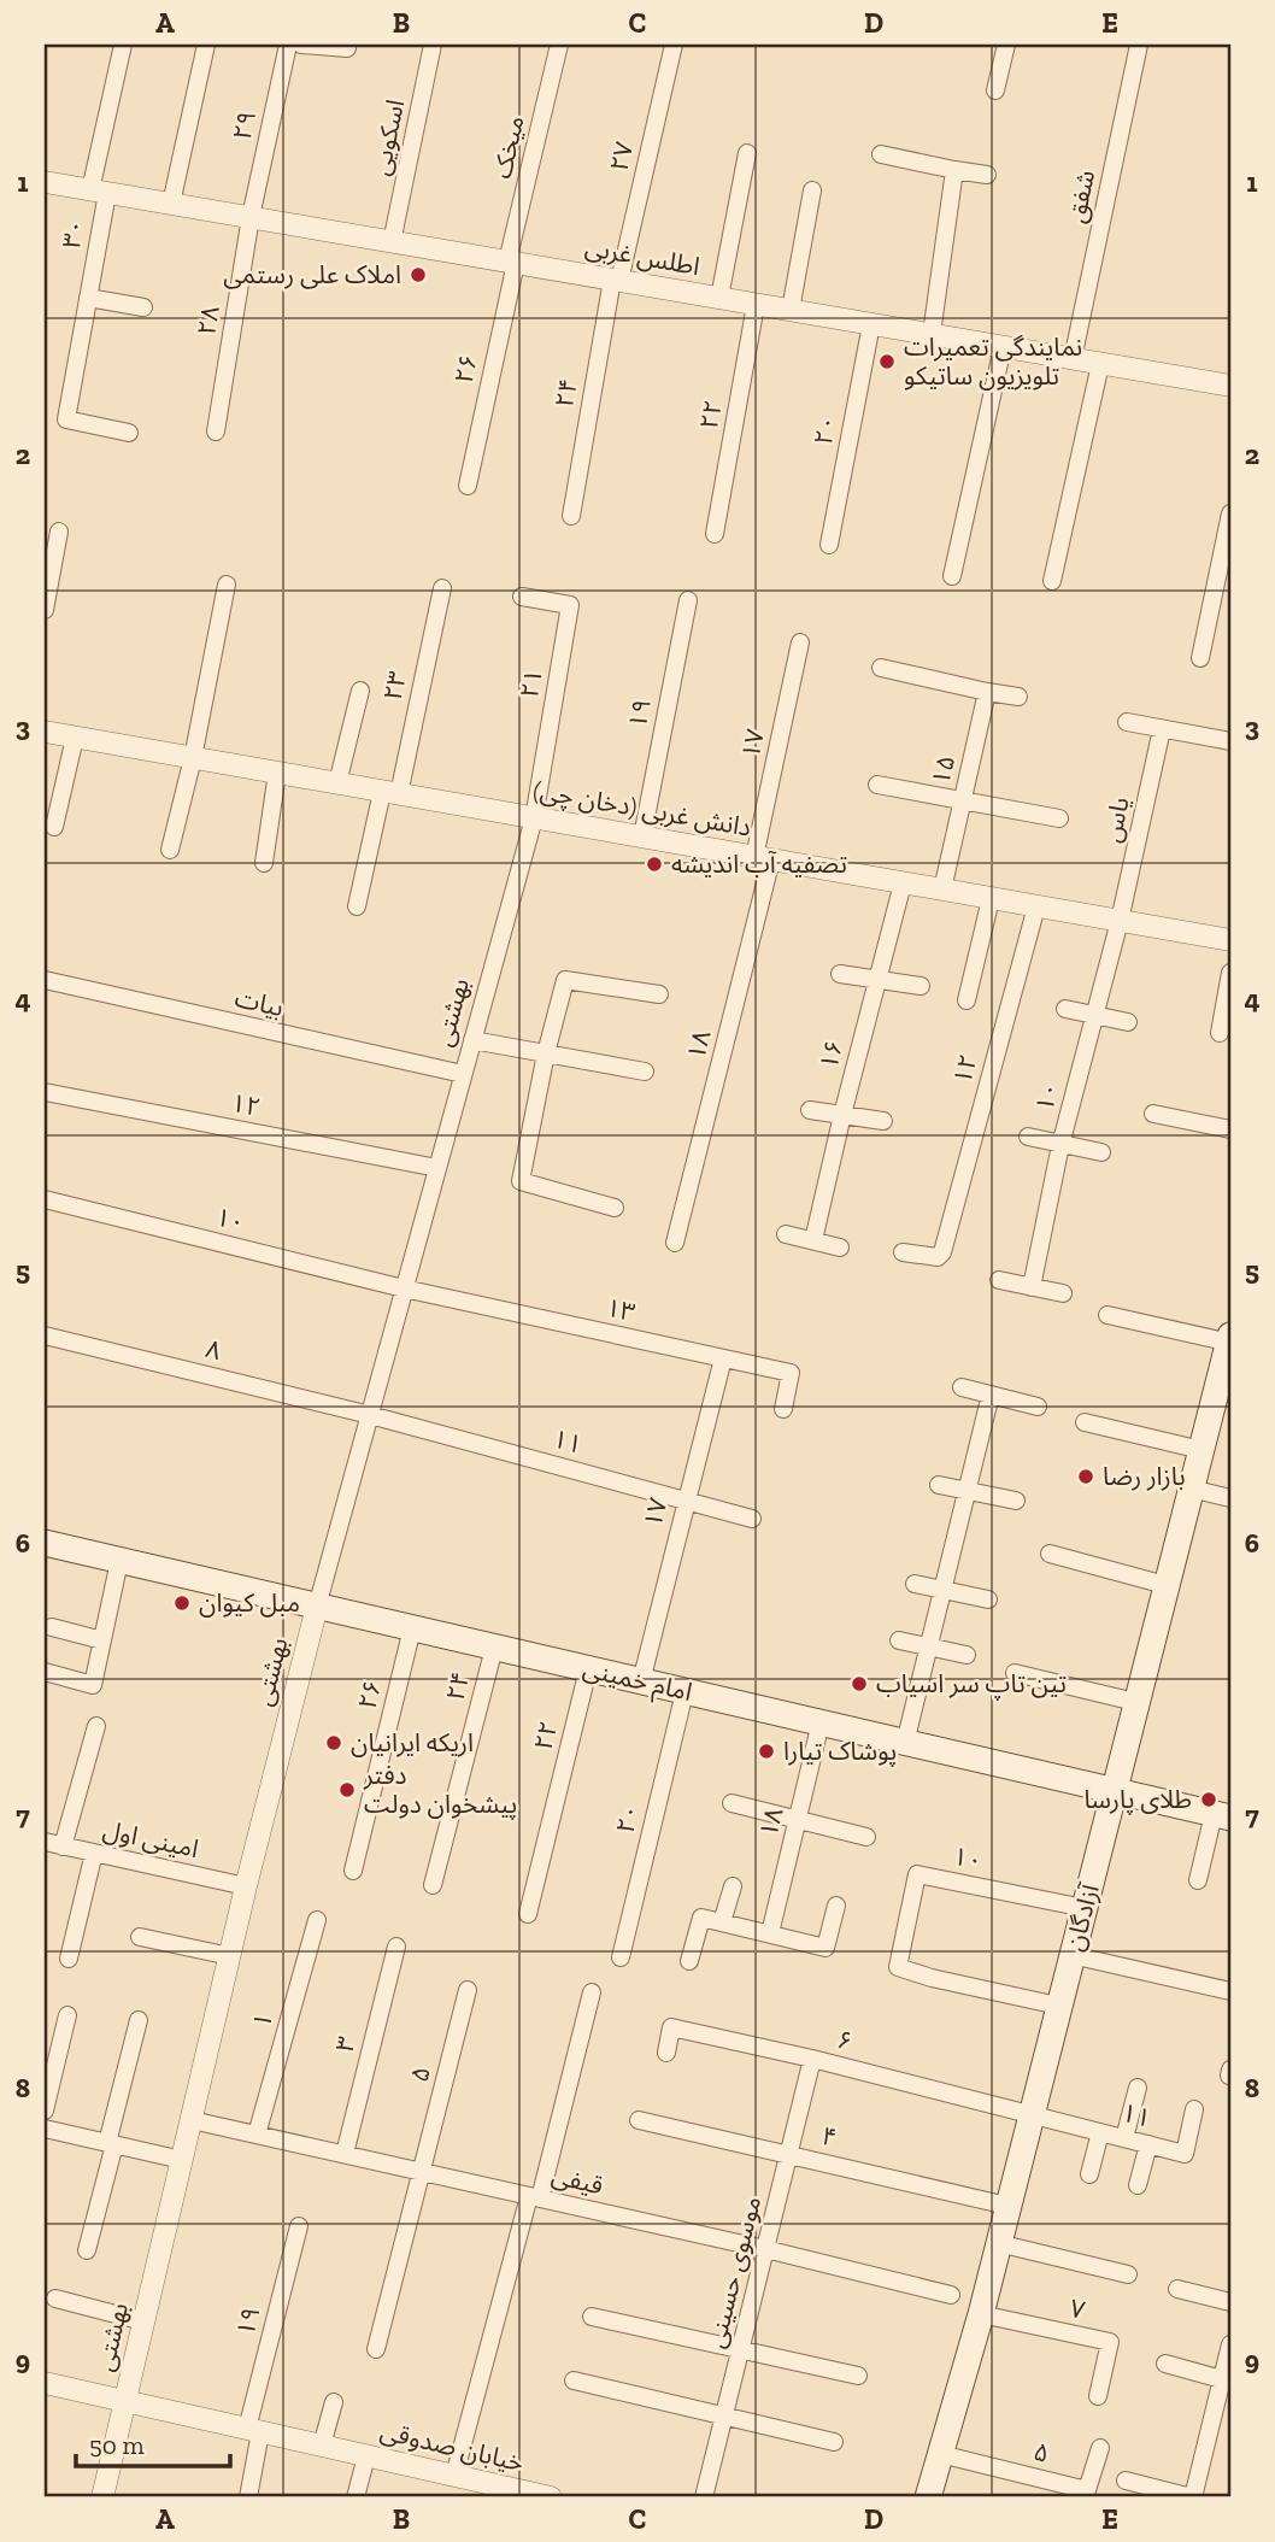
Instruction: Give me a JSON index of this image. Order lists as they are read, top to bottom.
{
  "streets": {
    "main road": ["امام خمینی", "آزادگان"],
    "street": [
      "۲۹",
      "اسکویی",
      "میخک",
      "۲۷",
      "شفق",
      "۳۰",
      "اطلس غربی",
      "۲۸",
      "۲۶",
      "۲۴",
      "۲۲",
      "۲۰",
      "۲۱",
      "۲۳",
      "۱۹",
      "۱۷",
      "۱۵",
      "دانش غربی (دخان چی)",
      "یاس",
      "بیات",
      "بهشتی",
      "۱۸",
      "۱۶",
      "۱۲",
      "۱۰",
      "۱۳",
      "۸",
      "۱۱",
      "امینی اول",
      "۱",
      "۶",
      "۳",
      "۵",
      "۴",
      "قیفی",
      "موسوی حسینی",
      "۷",
      "خیابان صدوقی"
    ]
  },
  "crossings": [
    ["۲۹", "اطلس غربی"],
    ["۲۹", "۲۸"],
    ["اسکویی", "اطلس غربی"],
    ["میخک", "اطلس غربی"],
    ["میخک", "۲۶"],
    ["۲۷", "اطلس غربی"],
    ["۲۷", "۲۴"],
    ["شفق", "اطلس غربی"],
    ["۳۰", "اطلس غربی"],
    ["اطلس غربی", "۲۸"],
    ["اطلس غربی", "۲۶"],
    ["اطلس غربی", "۲۴"],
    ["اطلس غربی", "۲۲"],
    ["اطلس غربی", "۲۰"],
    ["۲۶", "امام خمینی"],
    ["۲۴", "امام خمینی"],
    ["۲۲", "امام خمینی"],
    ["۲۰", "امام خمینی"],
    ["۲۱", "دانش غربی (دخان چی)"],
    ["۲۱", "بهشتی"],
    ["۲۳", "دانش غربی (دخان چی)"],
    ["۱۹", "دانش غربی (دخان چی)"],
    ["۱۹", "خیابان صدوقی"],
    ["۱۷", "دانش غربی (دخان چی)"],
    ["۱۷", "۱۸"],
    ["۱۷", "۱۳"],
    ["۱۷", "۱۱"],
    ["۱۷", "امام خمینی"],
    ["۱۵", "دانش غربی (دخان چی)"],
    ["دانش غربی (دخان چی)", "یاس"],
    ["دانش غربی (دخان چی)", "بهشتی"],
    ["دانش غربی (دخان چی)", "۱۸"],
    ["دانش غربی (دخان چی)", "۱۶"],
    ["دانش غربی (دخان چی)", "۱۲"],
    ["دانش غربی (دخان چی)", "۱۰"],
    ["یاس", "۱۰"],
    ["بیات", "بهشتی"],
    ["بهشتی", "۱۲"],
    ["بهشتی", "۱۰"],
    ["بهشتی", "۱۳"],
    ["بهشتی", "۸"],
    ["بهشتی", "۱۱"],
    ["بهشتی", "امام خمینی"],
    ["بهشتی", "امینی اول"],
    ["بهشتی", "قیفی"],
    ["بهشتی", "خیابان صدوقی"],
    ["۱۸", "امام خمینی"],
    ["۱۰", "۱۳"],
    ["۱۰", "آزادگان"],
    ["۸", "۱۱"],
    ["۱۱", "آزادگان"],
    ["۱۱", "۶"],
    ["امام خمینی", "آزادگان"],
    ["آزادگان", "۶"],
    ["آزادگان", "۵"],
    ["آزادگان", "۴"],
    ["آزادگان", "۷"],
    ["۱", "قیفی"],
    ["۶", "موسوی حسینی"],
    ["۳", "قیفی"],
    ["۵", "قیفی"],
    ["۴", "موسوی حسینی"],
    ["قیفی", "موسوی حسینی"]
  ],
  "places": [
    "املاک علی رستمی",
    "نمایندگی تعمیرات تلویزیون ساتیکو",
    "تصفیه آب اندیشه",
    "بازار رضا",
    "مبل کیوان",
    "تین تاپ سر اسیاب",
    "اریکه ایرانیان",
    "پوشاک تیارا",
    "دفتر پیشخوان دولت",
    "طلای پارسا"
  ],
  "scale_bar": "50 m",
  "grid": {
    "columns": [
      "A",
      "B",
      "C",
      "D",
      "E"
    ],
    "rows": [
      "1",
      "2",
      "3",
      "4",
      "5",
      "6",
      "7",
      "8",
      "9"
    ]
  }
}
